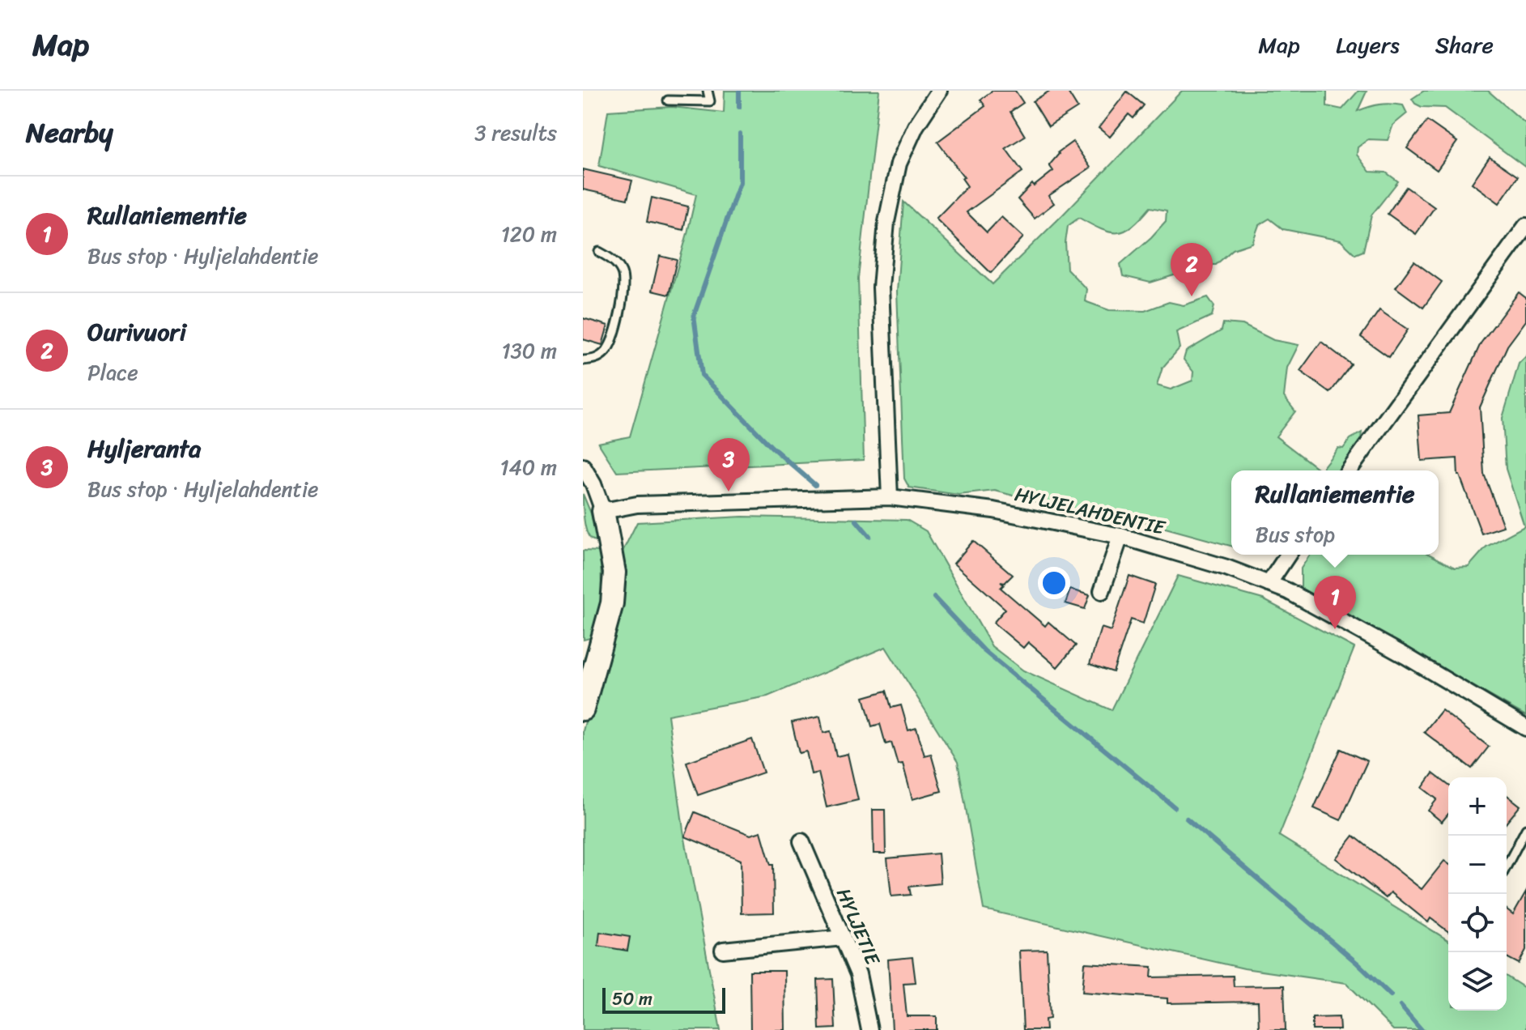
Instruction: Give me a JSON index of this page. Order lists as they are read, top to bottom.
{
  "streets": {
    "street": ["HYLJELAHDENTIE", "HYLJETIE"]
  },
  "scale_bar": "50 m",
  "page": {
    "header": "Map",
    "nav": ["Map", "Layers", "Share"],
    "heading": ["Nearby", "3 results"],
    "list": [
      {
        "mark": "1",
        "name": "Rullaniementie",
        "note": "Bus stop · Hyljelahdentie",
        "value": "120 m"
      },
      {
        "mark": "2",
        "name": "Ourivuori",
        "note": "Place",
        "value": "130 m"
      },
      {
        "mark": "3",
        "name": "Hyljeranta",
        "note": "Bus stop · Hyljelahdentie",
        "value": "140 m"
      }
    ],
    "pins": ["2", "3", "1"],
    "popup": ["Rullaniementie", "Bus stop"],
    "map_buttons": ["+", "−"],
    "scale": "50 m"
  }
}
